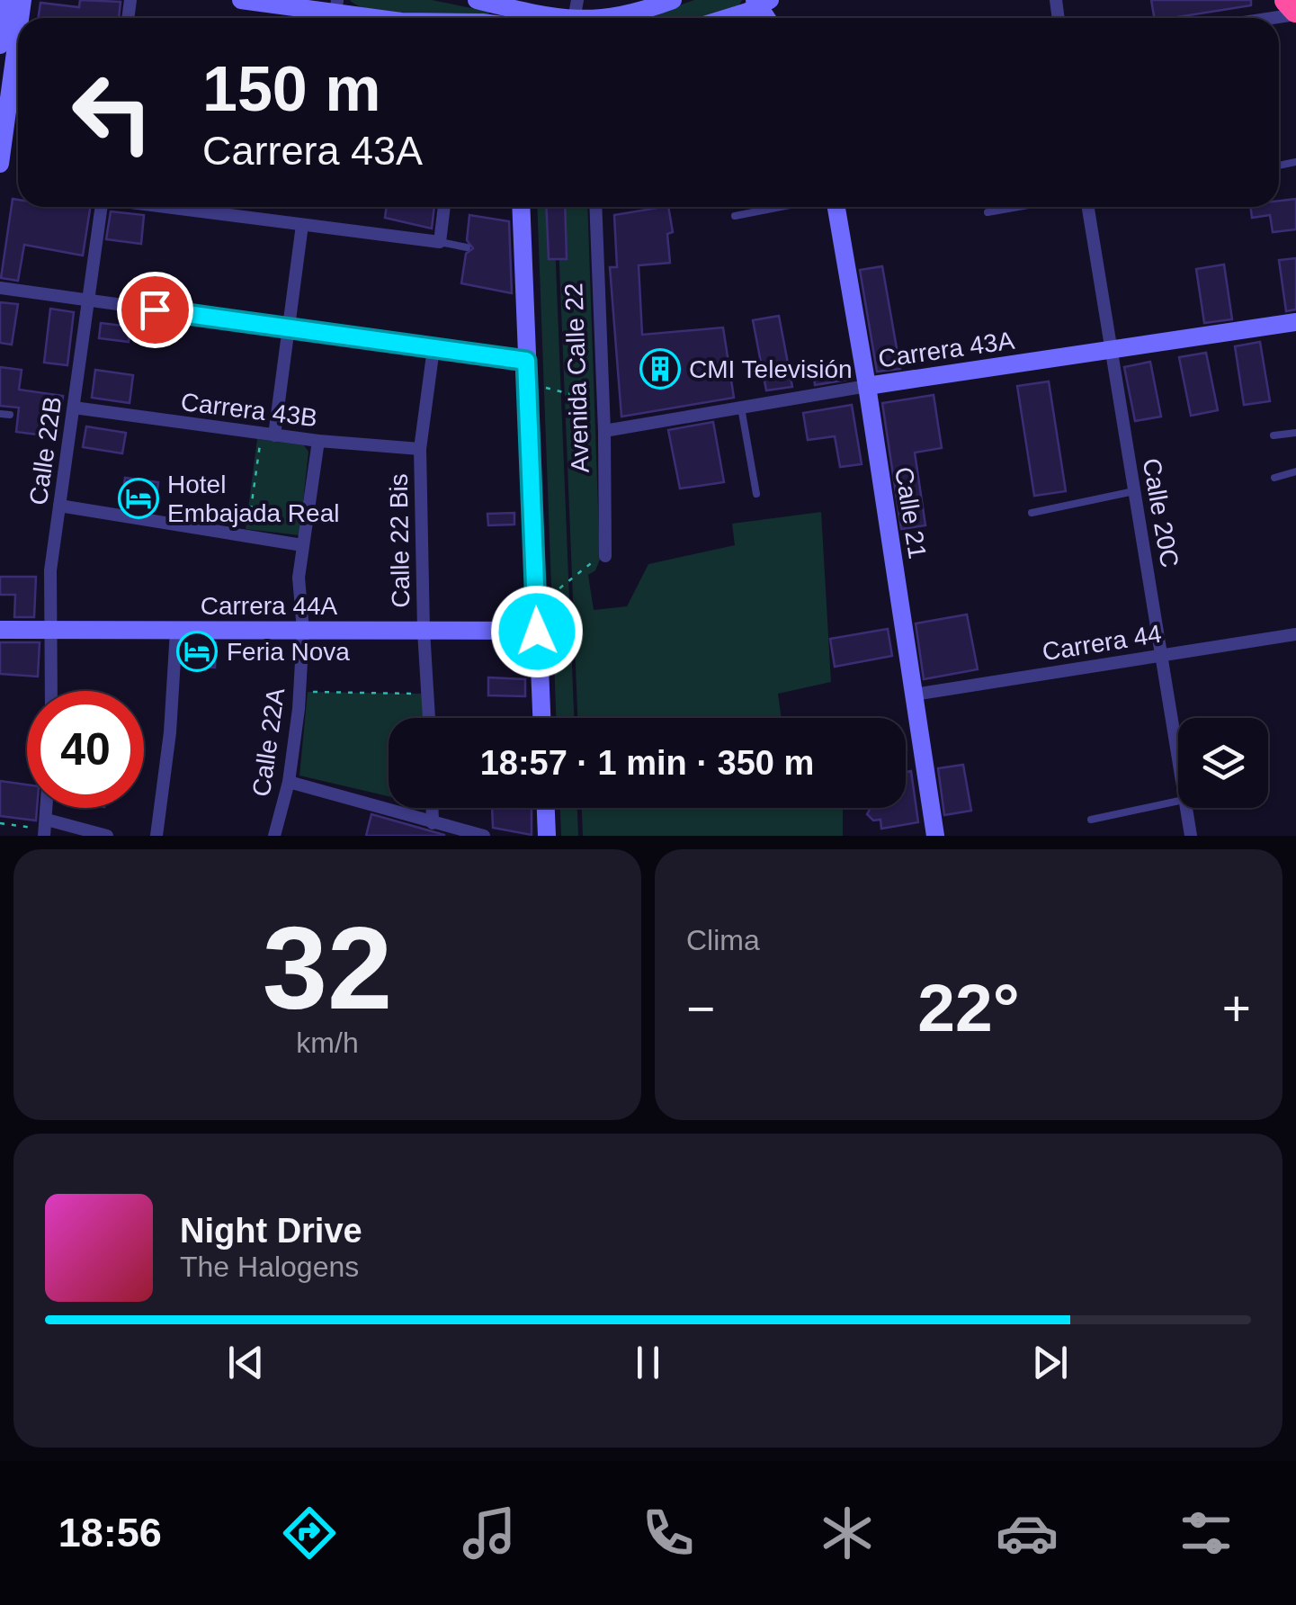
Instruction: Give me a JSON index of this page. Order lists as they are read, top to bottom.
{
  "streets": {
    "street": [
      "Carrera 43A",
      "Avenida Calle 22",
      "Carrera 43B",
      "Calle 22B",
      "Calle 21",
      "Calle 20C",
      "Calle 22 Bis",
      "Carrera 44A",
      "Carrera 44",
      "Calle 22A"
    ]
  },
  "crossings": [
    ["Carrera 43A", "Avenida Calle 22"],
    ["Carrera 43A", "Calle 21"],
    ["Carrera 43A", "Calle 20C"],
    ["Avenida Calle 22", "Carrera 44A"],
    ["Carrera 43B", "Calle 22B"],
    ["Carrera 43B", "Calle 22 Bis"],
    ["Carrera 43B", "Calle 22A"],
    ["Calle 22B", "Carrera 44A"],
    ["Calle 21", "Carrera 44"],
    ["Calle 20C", "Carrera 44"],
    ["Calle 22 Bis", "Carrera 44A"],
    ["Carrera 44A", "Calle 22A"]
  ],
  "places": {
    "building": ["CMI Televisión"],
    "hotel": ["Hotel Embajada Real", "Feria Nova"]
  },
  "page": {
    "turn": ["150 m", "Carrera 43A"],
    "limit": "40",
    "trip": "18:57 · 1 min · 350 m",
    "tile": [
      ["32", "km/h"],
      "Clima"
    ],
    "heat": ["−", "22°", "+"],
    "song": ["Night Drive", "The Halogens"],
    "tabs": "18:56"
  }
}
